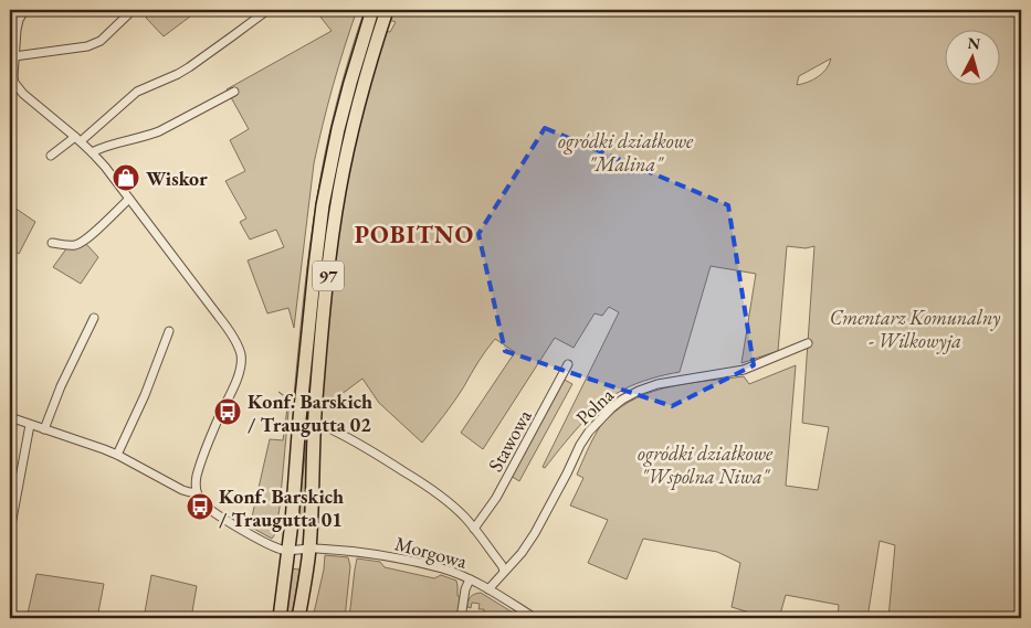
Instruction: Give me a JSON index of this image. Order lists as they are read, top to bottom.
{
  "streets": {
    "main road": ["97"],
    "street": ["Polna", "Stawowa", "Morgowa"]
  },
  "crossings": [
    ["97", "Morgowa"],
    ["Polna", "Morgowa"]
  ],
  "districts": ["POBITNO"],
  "parks": ["ogródki działkowe \"Malina\"", "Cmentarz Komunalny - Wilkowyja", "ogródki działkowe \"Wspólna Niwa\""],
  "places": {
    "shop": ["Wiskor"],
    "bus stop": ["Konf. Barskich / Traugutta 02", "Konf. Barskich / Traugutta 01"]
  },
  "north": "top"
}
